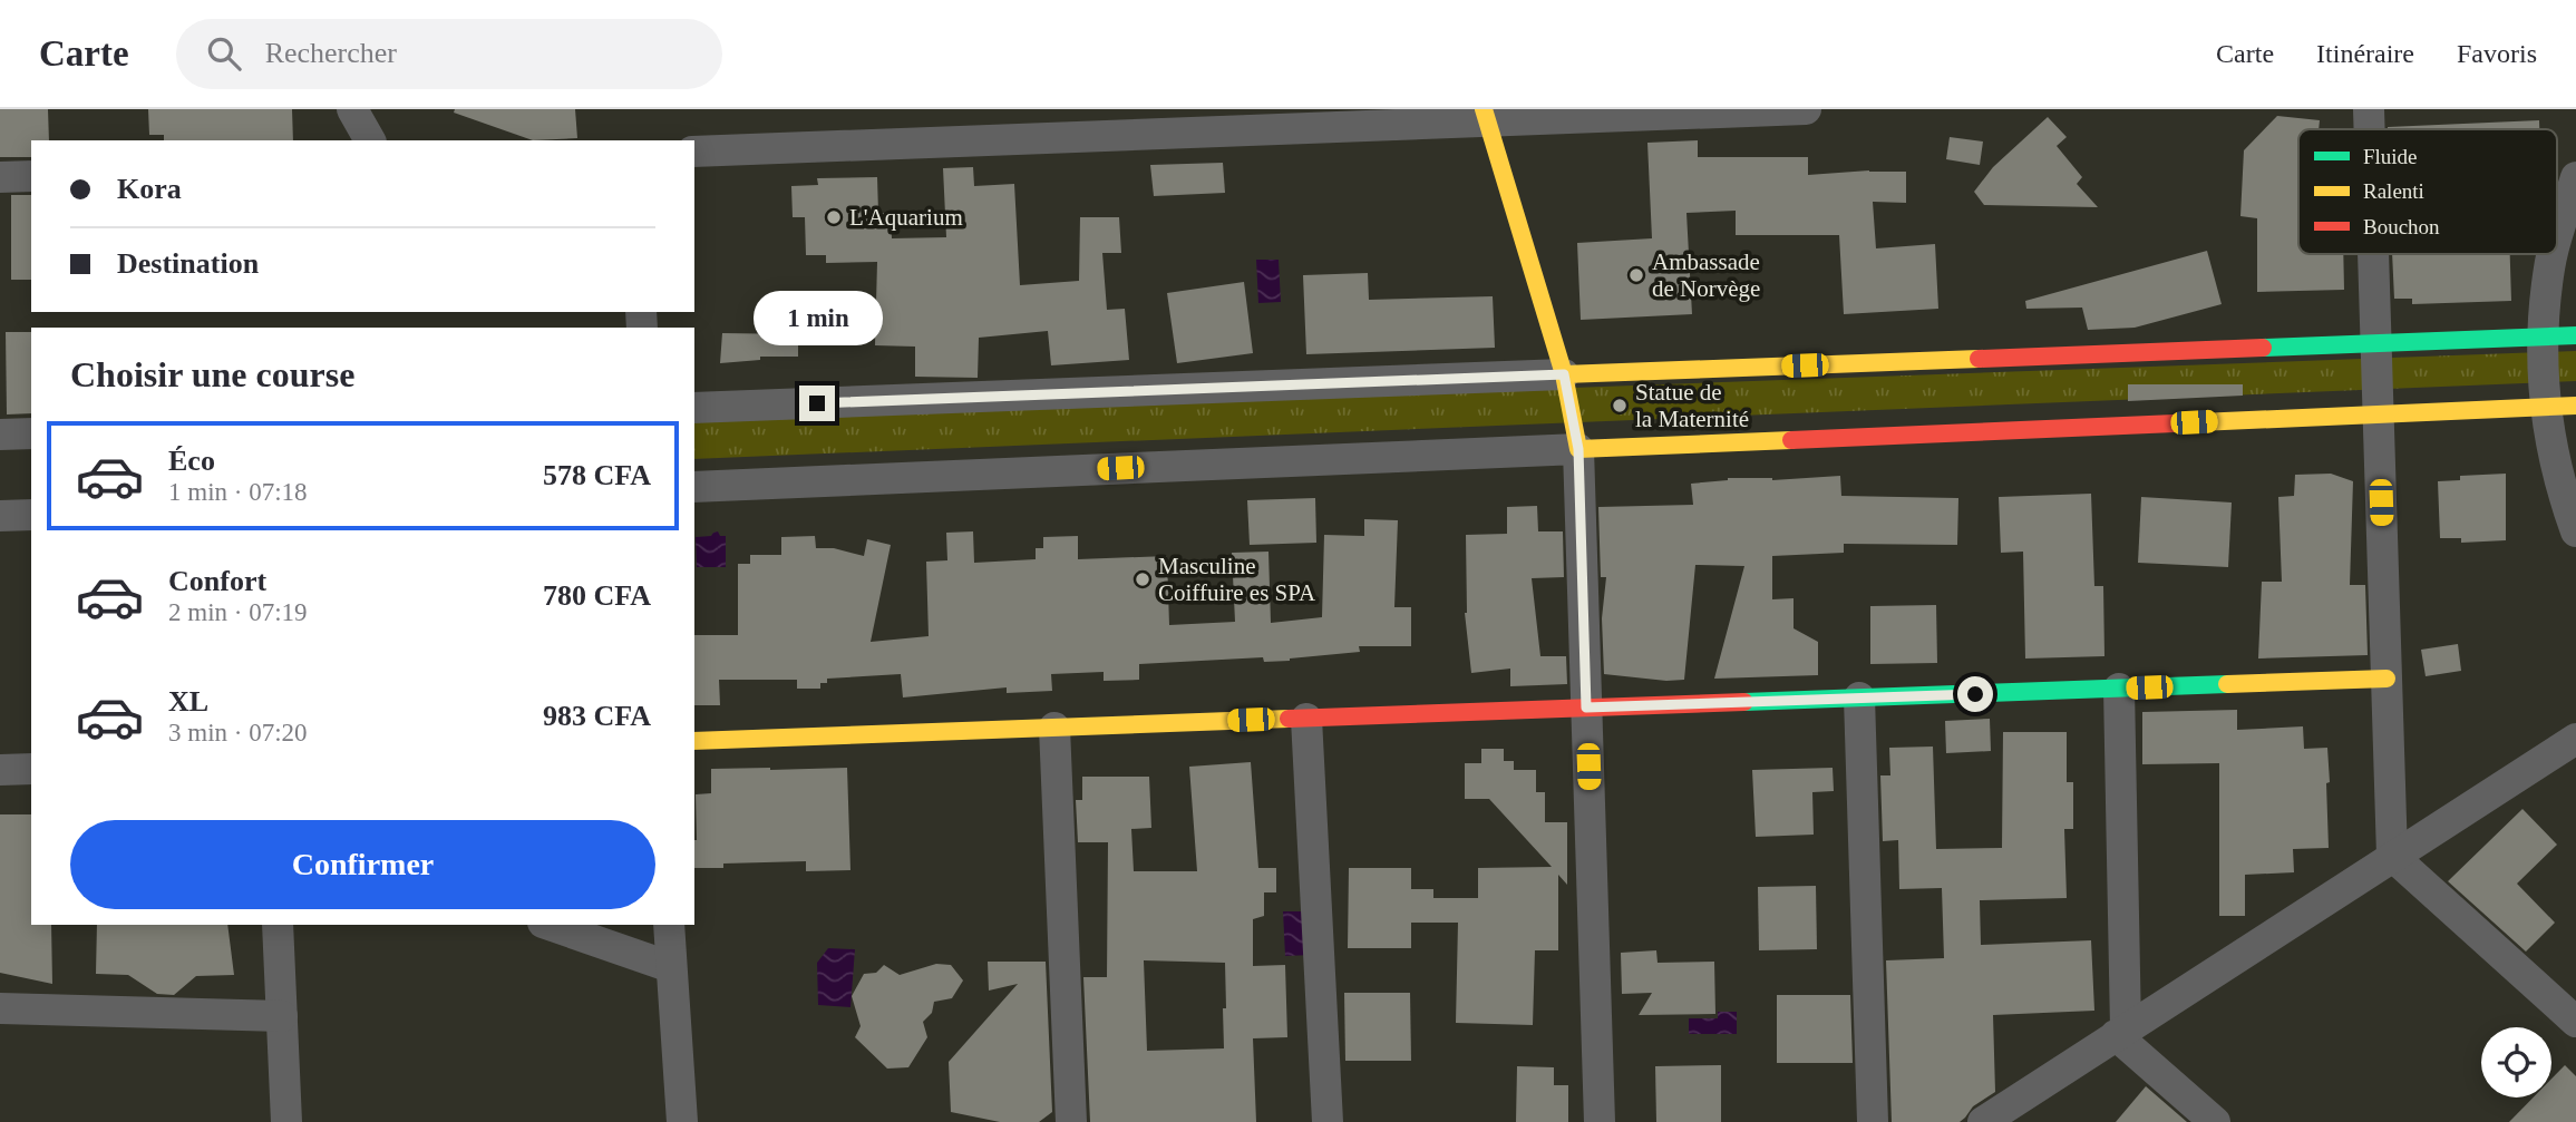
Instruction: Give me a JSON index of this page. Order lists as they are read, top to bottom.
{
  "places": [
    "L'Aquarium",
    "Ambassade de Norvège",
    "Statue de la Maternité",
    "Masculine Coiffuire es SPA"
  ],
  "legend": ["Fluide", "Ralenti", "Bouchon"],
  "page": {
    "header": "Carte",
    "search": "Rechercher",
    "nav": ["Carte", "Itinéraire", "Favoris"],
    "banner": ["Kora", "Destination"],
    "bubble": "1 min",
    "heading": "Choisir une course",
    "list": [
      {
        "name": "Éco",
        "note": "1 min · 07:18",
        "value": "578 CFA"
      },
      {
        "name": "Confort",
        "note": "2 min · 07:19",
        "value": "780 CFA"
      },
      {
        "name": "XL",
        "note": "3 min · 07:20",
        "value": "983 CFA"
      }
    ],
    "buttons": "Confirmer"
  }
}
